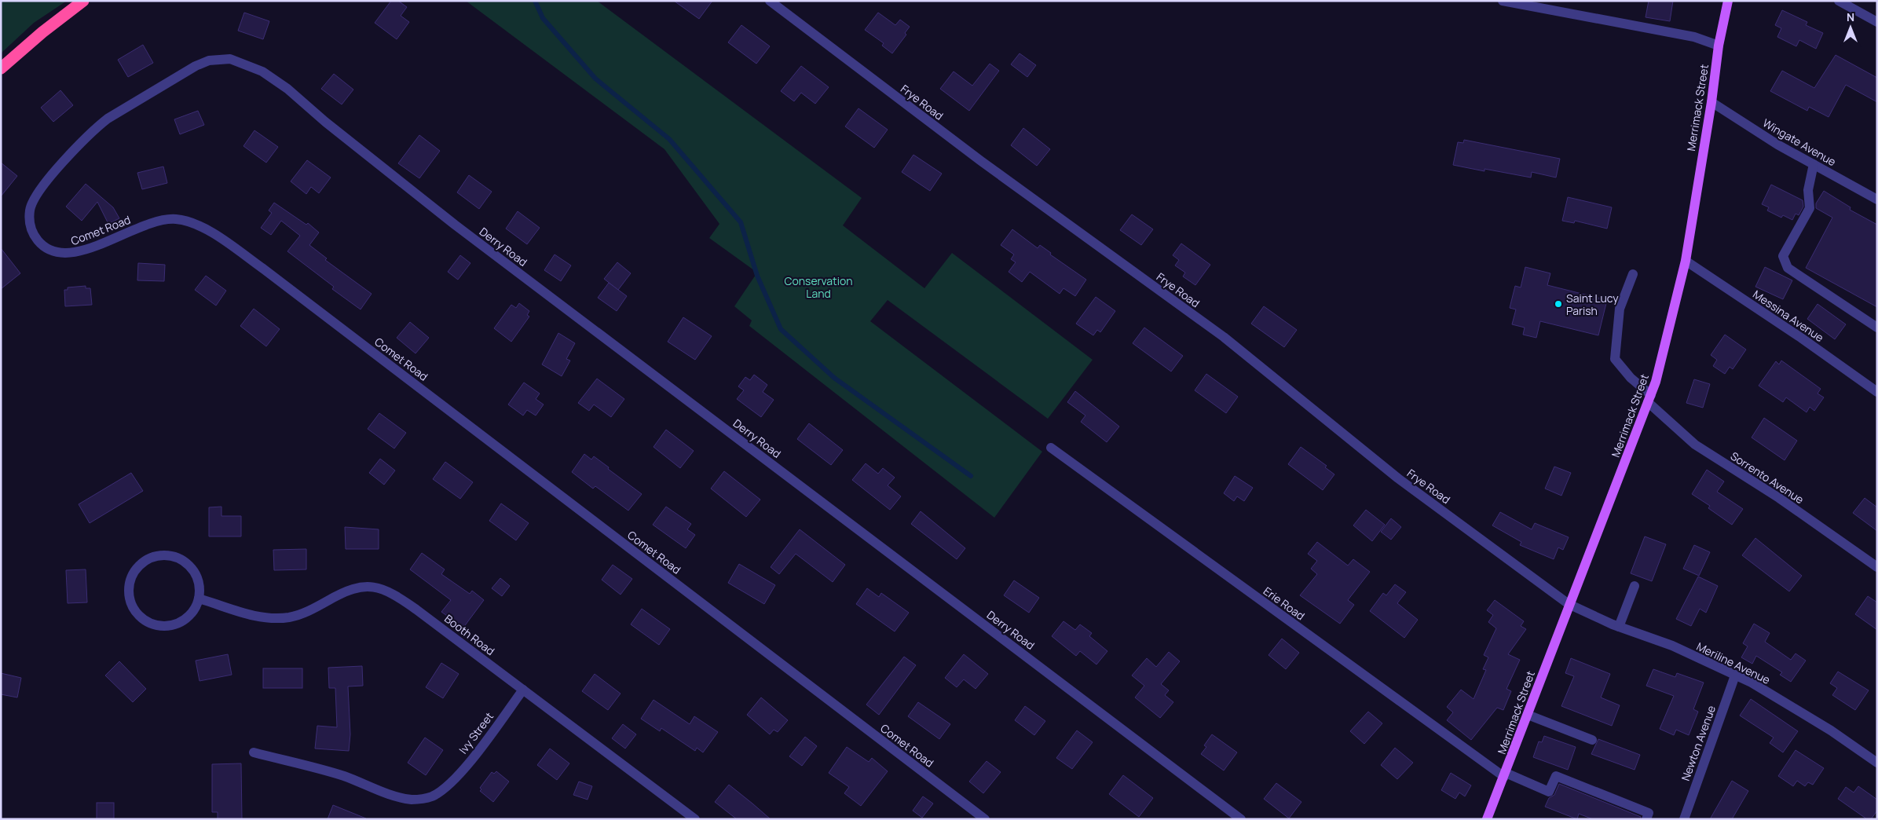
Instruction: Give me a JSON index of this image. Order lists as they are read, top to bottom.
{
  "streets": {
    "main road": ["Merrimack Street"],
    "street": [
      "Frye Road",
      "Wingate Avenue",
      "Comet Road",
      "Derry Road",
      "Messina Avenue",
      "Sorrento Avenue",
      "Erie Road",
      "Booth Road",
      "Meriline Avenue",
      "Ivy Street",
      "Newton Avenue"
    ]
  },
  "crossings": [
    ["Frye Road", "Merrimack Street"],
    ["Frye Road", "Meriline Avenue"],
    ["Merrimack Street", "Wingate Avenue"],
    ["Merrimack Street", "Messina Avenue"],
    ["Merrimack Street", "Sorrento Avenue"],
    ["Merrimack Street", "Erie Road"],
    ["Merrimack Street", "Meriline Avenue"],
    ["Comet Road", "Derry Road"],
    ["Booth Road", "Ivy Street"],
    ["Meriline Avenue", "Newton Avenue"]
  ],
  "parks": ["Conservation Land"],
  "places": ["Saint Lucy Parish"],
  "north": "top"
}
